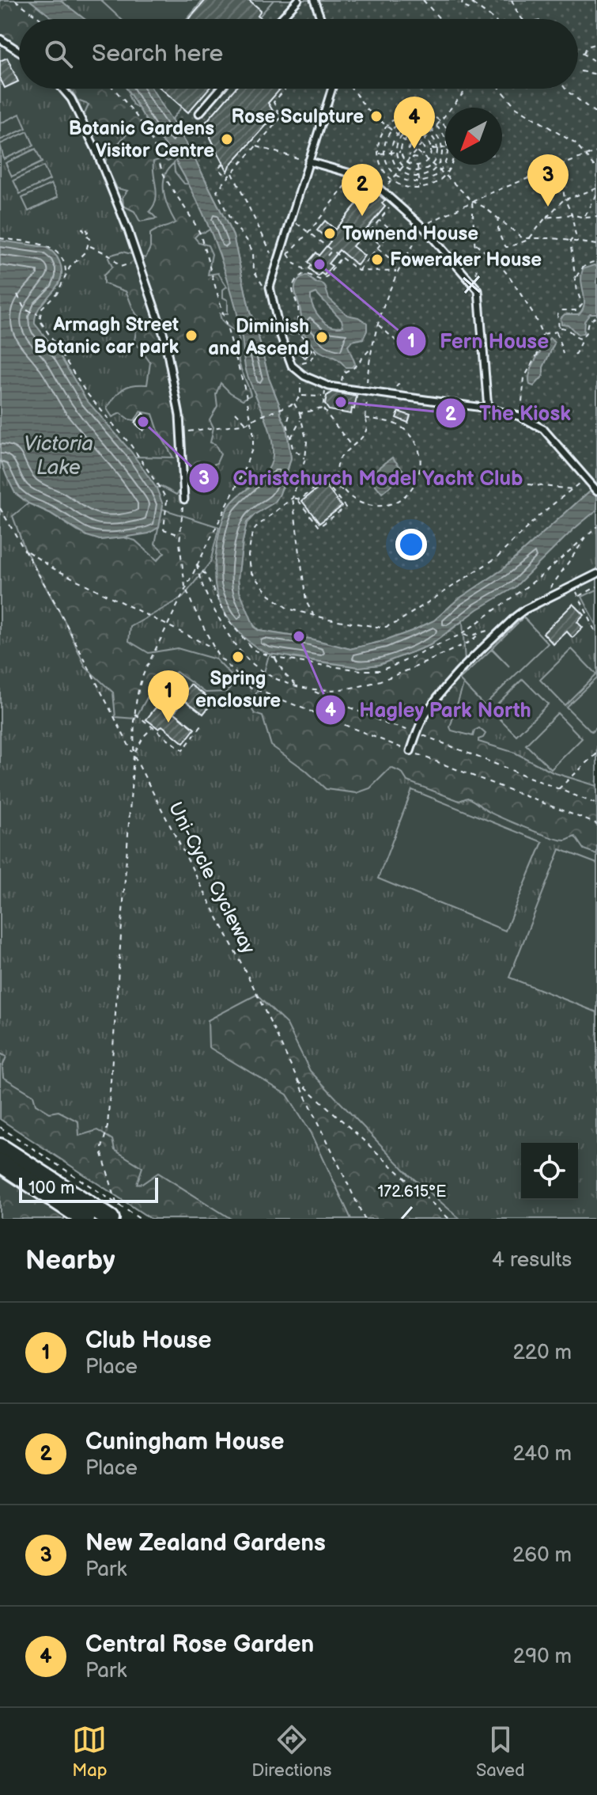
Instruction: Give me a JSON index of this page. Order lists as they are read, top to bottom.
{
  "streets": {
    "path": ["Uni-Cycle Cycleway"]
  },
  "water": ["Victoria Lake"],
  "places": [
    "Rose Sculpture",
    "Botanic Gardens Visitor Centre",
    "Townend House",
    "Foweraker House",
    "Fern House",
    "Armagh Street Botanic car park",
    "Diminish and Ascend",
    "The Kiosk",
    "Christchurch Model Yacht Club",
    "Hagley Park North",
    "Spring enclosure"
  ],
  "scale_bar": "100 m",
  "north": "bottom left",
  "page": {
    "search": "Search here",
    "pins": [
      "4",
      "3",
      "2",
      "1"
    ],
    "scale": "100 m",
    "heading": ["Nearby", "4 results"],
    "list": [
      {
        "mark": "1",
        "name": "Club House",
        "note": "Place",
        "value": "220 m"
      },
      {
        "mark": "2",
        "name": "Cuningham House",
        "note": "Place",
        "value": "240 m"
      },
      {
        "mark": "3",
        "name": "New Zealand Gardens",
        "note": "Park",
        "value": "260 m"
      },
      {
        "mark": "4",
        "name": "Central Rose Garden",
        "note": "Park",
        "value": "290 m"
      }
    ],
    "nav": ["Map", "Directions", "Saved"]
  },
  "coordinates": ["172.615°E"]
}
